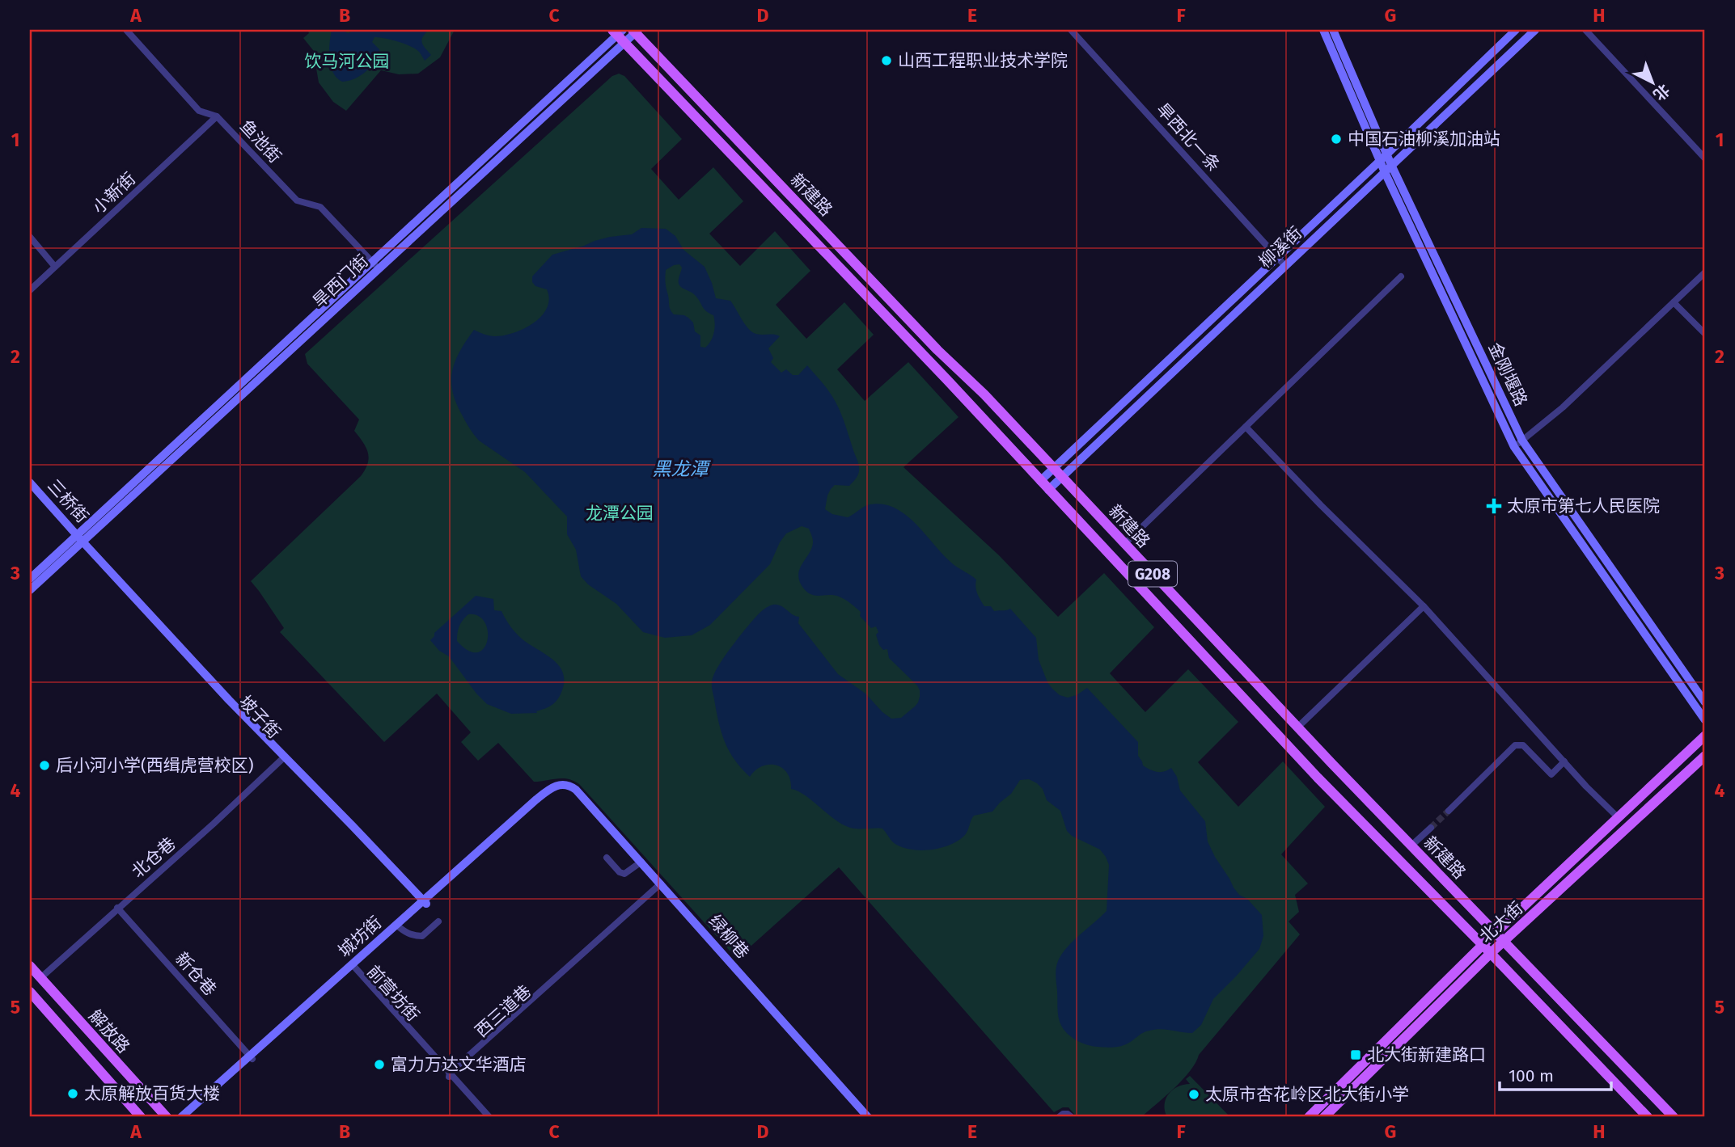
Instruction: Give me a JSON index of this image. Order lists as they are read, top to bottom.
{
  "streets": {
    "main road": [
      "新建路",
      "G208",
      "北大街",
      "解放路"
    ],
    "street": [
      "旱西北一条",
      "鱼池街",
      "小新街",
      "柳溪街",
      "旱西门街",
      "金刚堰路",
      "三桥街",
      "坡子街",
      "北仓巷",
      "城坊街",
      "绿柳巷",
      "新仓巷",
      "前营坊街",
      "西三道巷"
    ]
  },
  "crossings": [
    ["旱西北一条", "柳溪街"],
    ["鱼池街", "小新街"],
    ["鱼池街", "旱西门街"],
    ["新建路", "柳溪街"],
    ["新建路", "旱西门街"],
    ["新建路", "北大街"],
    ["柳溪街", "金刚堰路"],
    ["旱西门街", "三桥街"],
    ["旱西门街", "坡子街"],
    ["三桥街", "坡子街"],
    ["坡子街", "北仓巷"],
    ["坡子街", "城坊街"],
    ["北仓巷", "新仓巷"],
    ["北仓巷", "解放路"],
    ["城坊街", "绿柳巷"],
    ["城坊街", "新仓巷"],
    ["城坊街", "前营坊街"],
    ["绿柳巷", "西三道巷"],
    ["前营坊街", "西三道巷"]
  ],
  "water": ["黑龙潭"],
  "parks": ["饮马河公园", "龙潭公园"],
  "places": {
    "other": [
      "山西工程职业技术学院",
      "中国石油柳溪加油站",
      "后小河小学(西缉虎营校区)",
      "富力万达文华酒店",
      "太原解放百货大楼",
      "太原市杏花岭区北大街小学"
    ],
    "health": ["太原市第七人民医院"],
    "transit": ["北大街新建路口"]
  },
  "scale_bar": "100 m",
  "north": "bottom right",
  "grid": {
    "columns": [
      "A",
      "B",
      "C",
      "D",
      "E",
      "F",
      "G",
      "H"
    ],
    "rows": [
      "1",
      "2",
      "3",
      "4",
      "5"
    ]
  }
}
